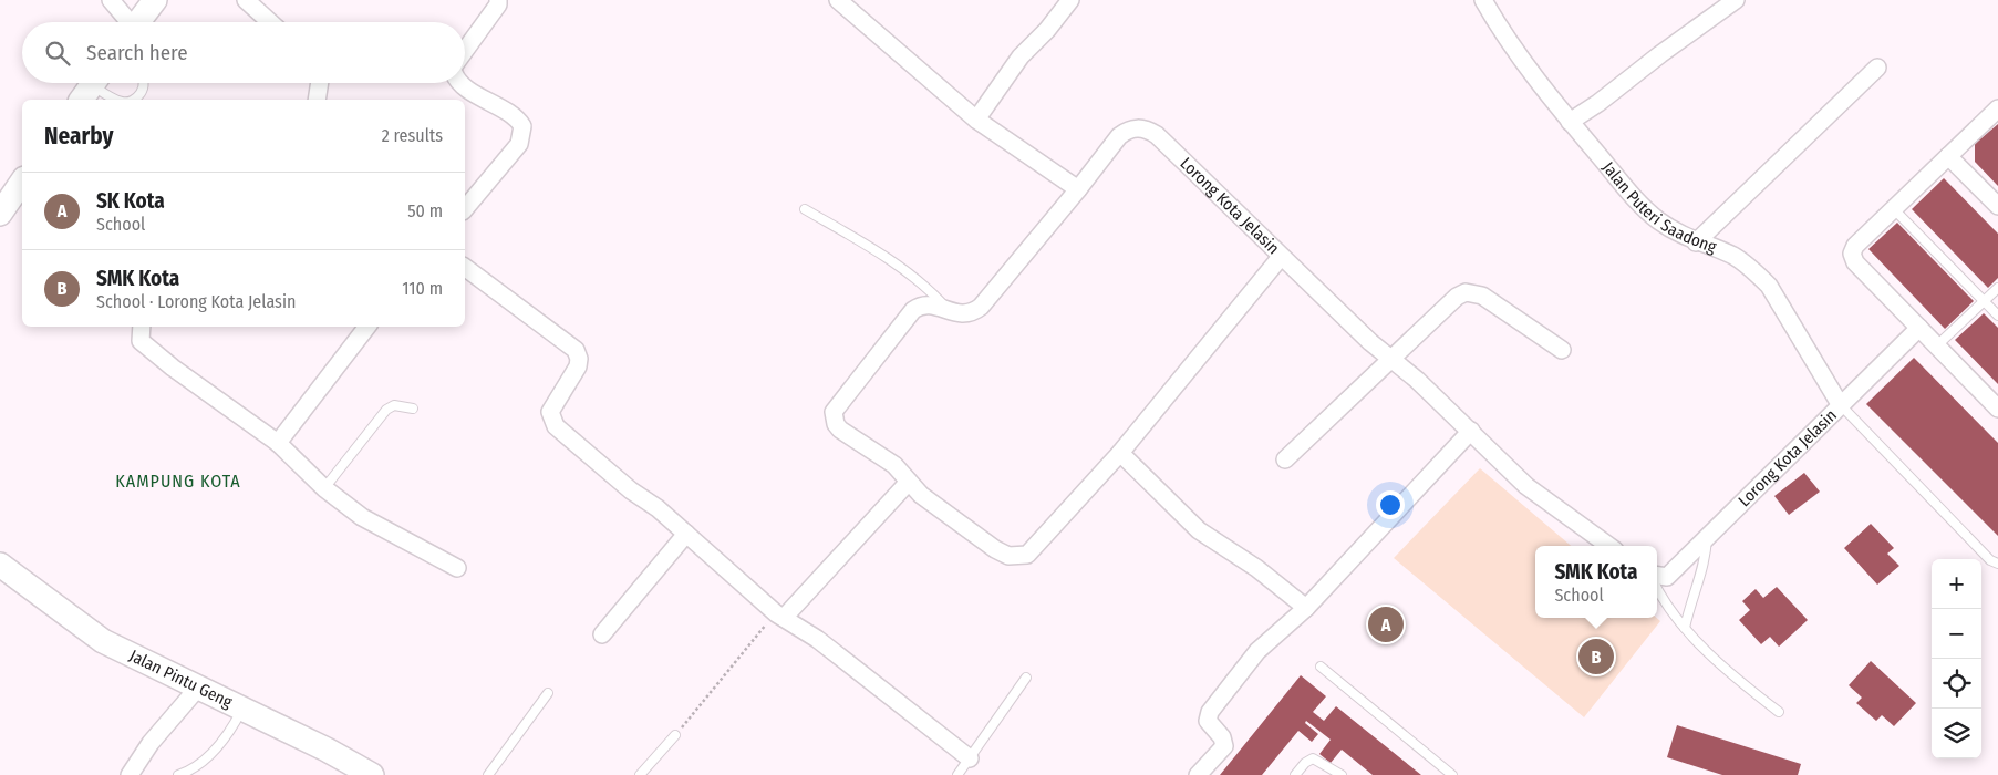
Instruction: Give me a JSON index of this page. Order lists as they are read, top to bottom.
{
  "streets": {
    "main road": ["Jalan Pintu Geng"],
    "street": ["Jalan Puteri Saadong", "Lorong Kota Jelasin"]
  },
  "crossings": [
    ["Jalan Puteri Saadong", "Lorong Kota Jelasin"]
  ],
  "districts": ["KAMPUNG KOTA"],
  "page": {
    "search": "Search here",
    "heading": ["Nearby", "2 results"],
    "list": [
      {
        "mark": "A",
        "name": "SK Kota",
        "note": "School",
        "value": "50 m"
      },
      {
        "mark": "B",
        "name": "SMK Kota",
        "note": "School · Lorong Kota Jelasin",
        "value": "110 m"
      }
    ],
    "popup": ["SMK Kota", "School"],
    "map_buttons": ["+", "−"],
    "pins": ["A", "B"]
  }
}
